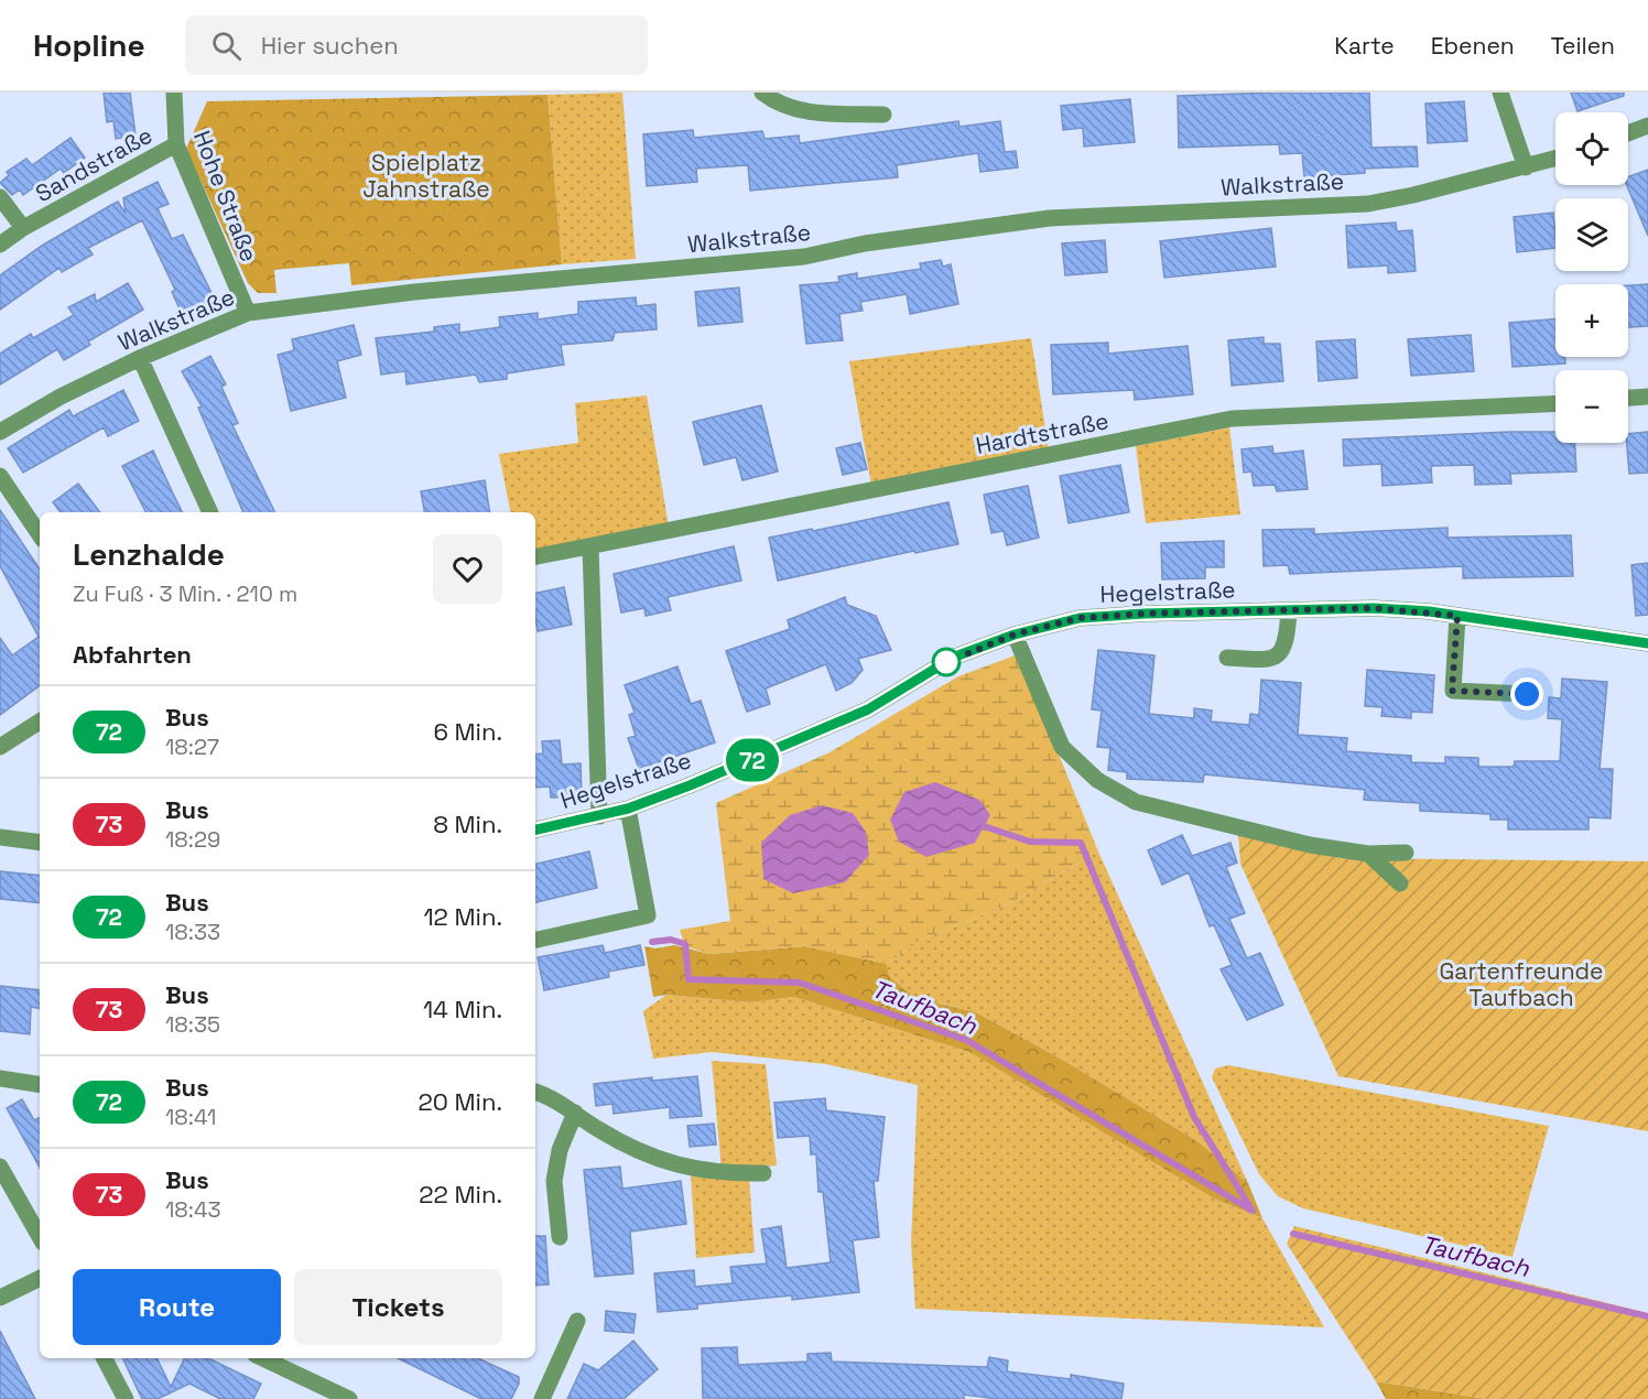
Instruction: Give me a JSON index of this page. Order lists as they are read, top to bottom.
{
  "streets": {
    "street": [
      "Sandstraße",
      "Walkstraße",
      "Hohe Straße",
      "Hardtstraße",
      "Hegelstraße"
    ]
  },
  "crossings": [
    ["Sandstraße", "Hohe Straße"],
    ["Walkstraße", "Hohe Straße"]
  ],
  "water": ["Taufbach"],
  "parks": ["Spielplatz Jahnstraße", "Gartenfreunde Taufbach"],
  "lines": ["bus line 72"],
  "page": {
    "header": "Hopline",
    "search": "Hier suchen",
    "nav": ["Karte", "Ebenen", "Teilen"],
    "on_map": "72",
    "map_buttons": ["+", "−"],
    "heading": [
      ["Lenzhalde", "Zu Fuß · 3 Min. · 210 m"],
      "Abfahrten"
    ],
    "list": [
      {
        "mark": "72",
        "name": "Bus",
        "note": "18:27",
        "value": "6 Min."
      },
      {
        "mark": "73",
        "name": "Bus",
        "note": "18:29",
        "value": "8 Min."
      },
      {
        "mark": "72",
        "name": "Bus",
        "note": "18:33",
        "value": "12 Min."
      },
      {
        "mark": "73",
        "name": "Bus",
        "note": "18:35",
        "value": "14 Min."
      },
      {
        "mark": "72",
        "name": "Bus",
        "note": "18:41",
        "value": "20 Min."
      },
      {
        "mark": "73",
        "name": "Bus",
        "note": "18:43",
        "value": "22 Min."
      }
    ],
    "buttons": ["Route", "Tickets"]
  }
}
